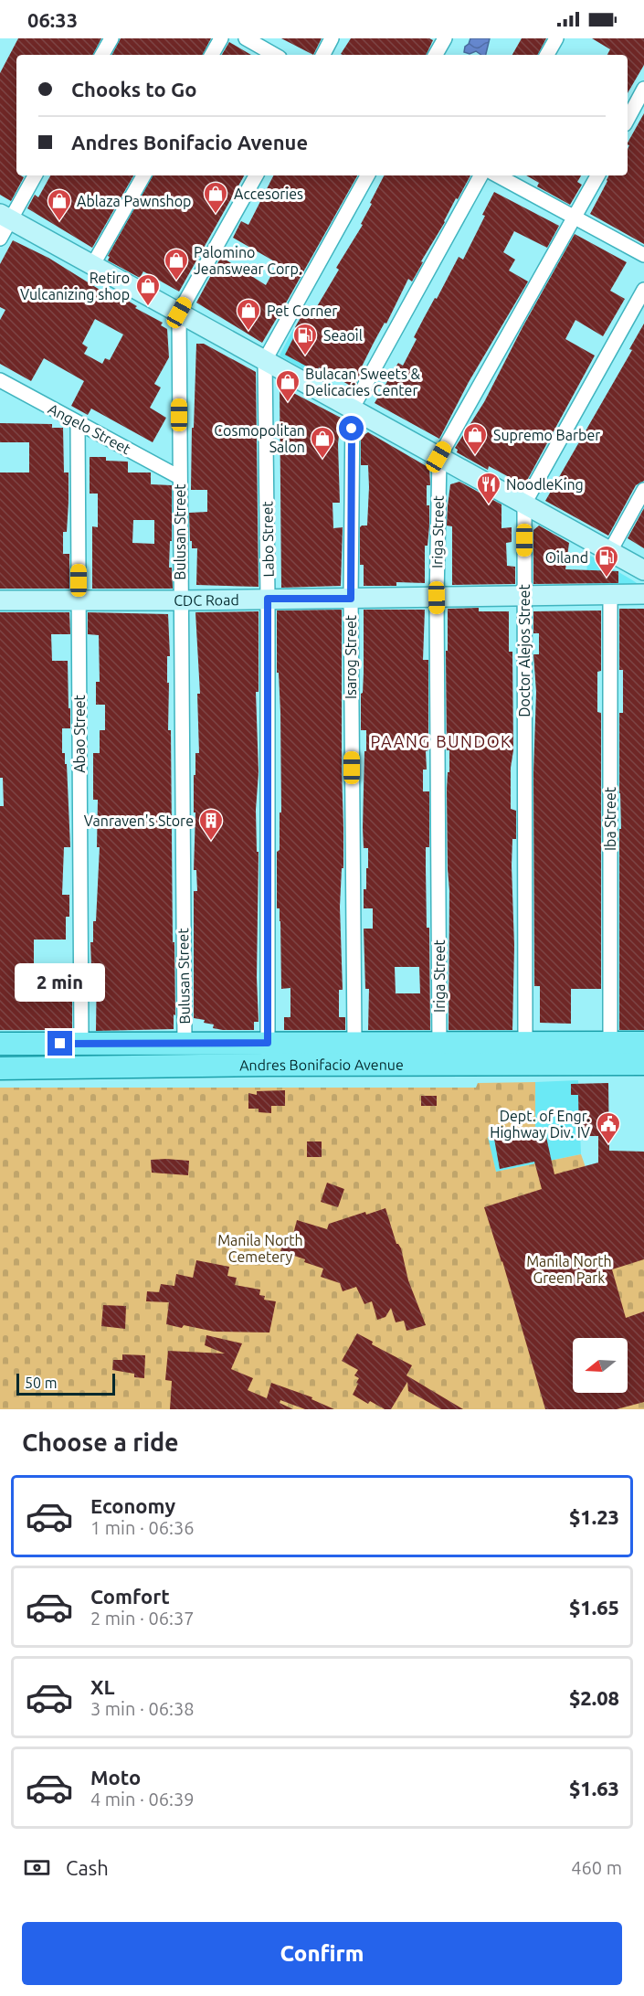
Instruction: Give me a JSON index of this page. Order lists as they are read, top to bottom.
{
  "streets": {
    "main road": ["Andres Bonifacio Avenue"],
    "street": [
      "Angelo Street",
      "Bulusan Street",
      "Iriga Street",
      "Labo Street",
      "CDC Road",
      "Doctor Alejos Street",
      "Isarog Street",
      "Abao Street",
      "Iba Street"
    ]
  },
  "crossings": [
    ["Angelo Street", "Bulusan Street"],
    ["Angelo Street", "Abao Street"],
    ["Bulusan Street", "CDC Road"],
    ["Bulusan Street", "Andres Bonifacio Avenue"],
    ["Iriga Street", "CDC Road"],
    ["Iriga Street", "Andres Bonifacio Avenue"],
    ["Labo Street", "CDC Road"],
    ["Labo Street", "Andres Bonifacio Avenue"],
    ["CDC Road", "Doctor Alejos Street"],
    ["CDC Road", "Isarog Street"],
    ["CDC Road", "Abao Street"],
    ["CDC Road", "Iba Street"],
    ["Doctor Alejos Street", "Andres Bonifacio Avenue"],
    ["Isarog Street", "Andres Bonifacio Avenue"],
    ["Abao Street", "Andres Bonifacio Avenue"],
    ["Iba Street", "Andres Bonifacio Avenue"]
  ],
  "districts": ["PAANG BUNDOK"],
  "parks": ["Manila North Cemetery", "Manila North Green Park"],
  "places": {
    "shop": [
      "Accesories",
      "Ablaza Pawnshop",
      "Palomino Jeanswear Corp.",
      "Retiro Vulcanizing shop",
      "Pet Corner",
      "Bulacan Sweets & Delicacies Center",
      "Supremo Barber",
      "Cosmopolitan Salon"
    ],
    "fuel station": ["Seaoil", "Oiland"],
    "restaurant": ["NoodleKing"],
    "building": ["Vanraven's Store"],
    "public building": ["Dept. of Engr. Highway Div. IV"]
  },
  "scale_bar": "50 m",
  "north": "left",
  "page": {
    "status": "06:33",
    "banner": ["Chooks to Go", "Andres Bonifacio Avenue"],
    "bubble": "2 min",
    "scale": "50 m",
    "heading": "Choose a ride",
    "list": [
      {
        "name": "Economy",
        "note": "1 min · 06:36",
        "value": "$1.23"
      },
      {
        "name": "Comfort",
        "note": "2 min · 06:37",
        "value": "$1.65"
      },
      {
        "name": "XL",
        "note": "3 min · 06:38",
        "value": "$2.08"
      },
      {
        "name": "Moto",
        "note": "4 min · 06:39",
        "value": "$1.63"
      }
    ],
    "pay": ["Cash", "460 m"],
    "buttons": "Confirm"
  }
}
